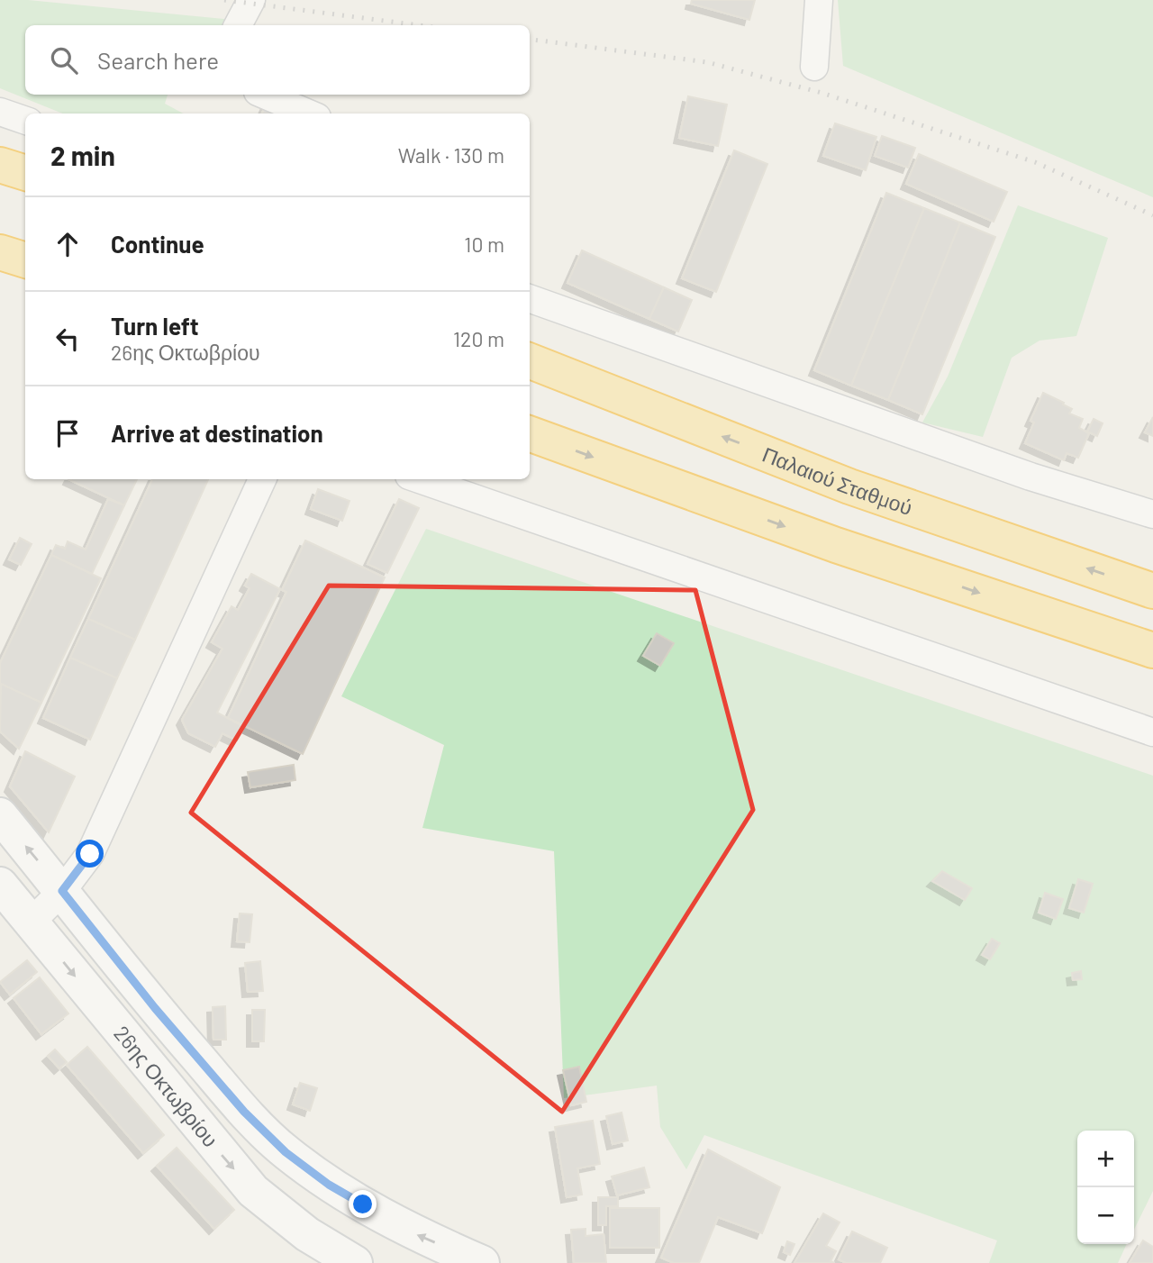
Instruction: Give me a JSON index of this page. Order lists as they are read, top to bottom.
{
  "streets": {
    "highway": ["Παλαιού Σταθμού"],
    "main road": ["26ης Οκτωβρίου"]
  },
  "page": {
    "search": "Search here",
    "heading": ["2 min", "Walk · 130 m"],
    "list": [
      ["Continue", "10 m"],
      ["Turn left", "26ης Οκτωβρίου", "120 m"],
      "Arrive at destination"
    ],
    "map_buttons": ["+", "−"]
  }
}
